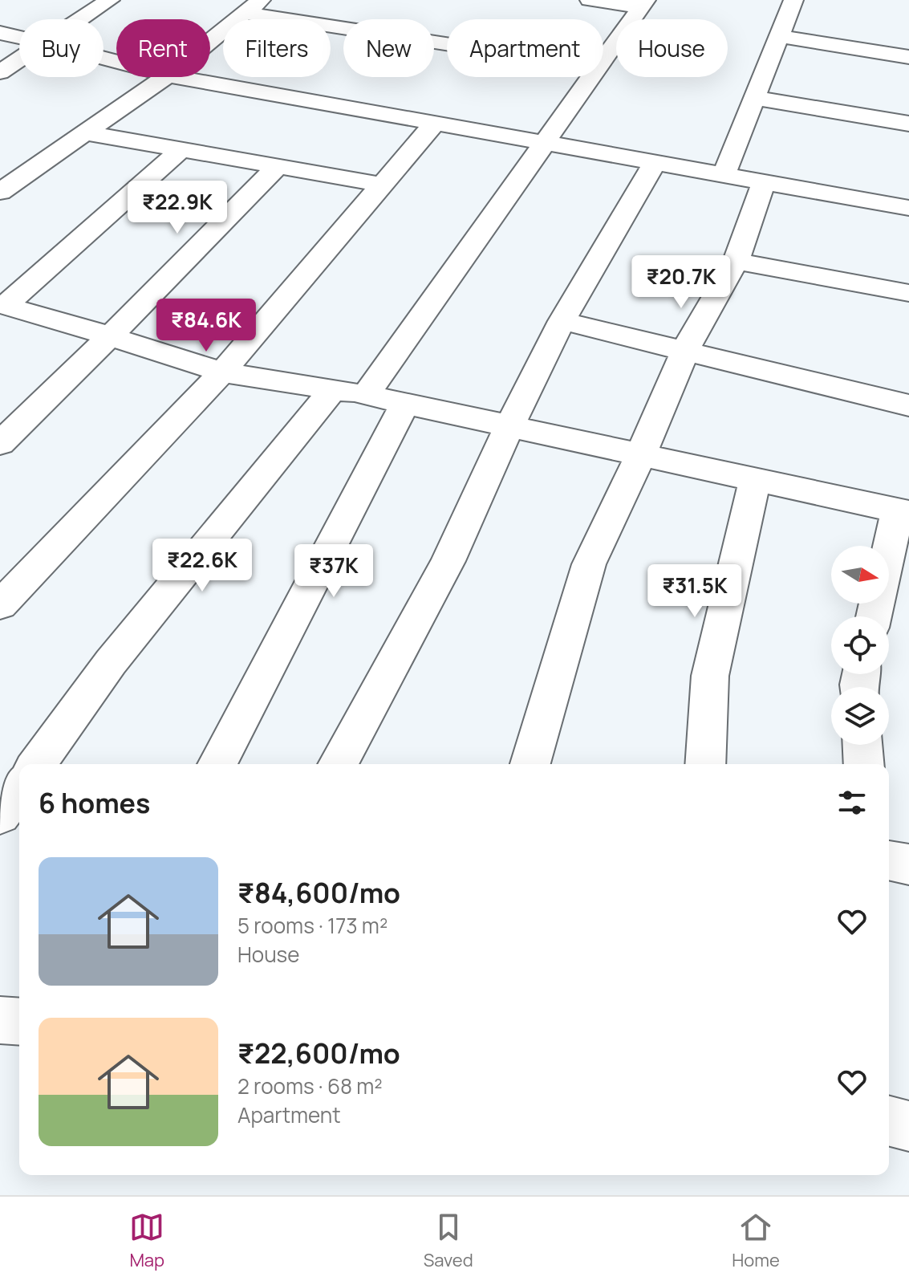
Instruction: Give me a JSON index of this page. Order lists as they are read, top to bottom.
{
  "north": "right",
  "page": {
    "chip": [
      "Buy",
      "Rent",
      "Filters",
      "New",
      "Apartment",
      "House"
    ],
    "price": [
      "₹22.9K",
      "₹20.7K",
      "₹84.6K",
      "₹22.6K",
      "₹37K",
      "₹31.5K"
    ],
    "heading": "6 homes",
    "list": [
      {
        "name": "₹84,600/mo",
        "note": "5 rooms · 173 m² · House"
      },
      {
        "name": "₹22,600/mo",
        "note": "2 rooms · 68 m² · Apartment"
      }
    ],
    "tabs": ["Map", "Saved", "Home"]
  }
}
